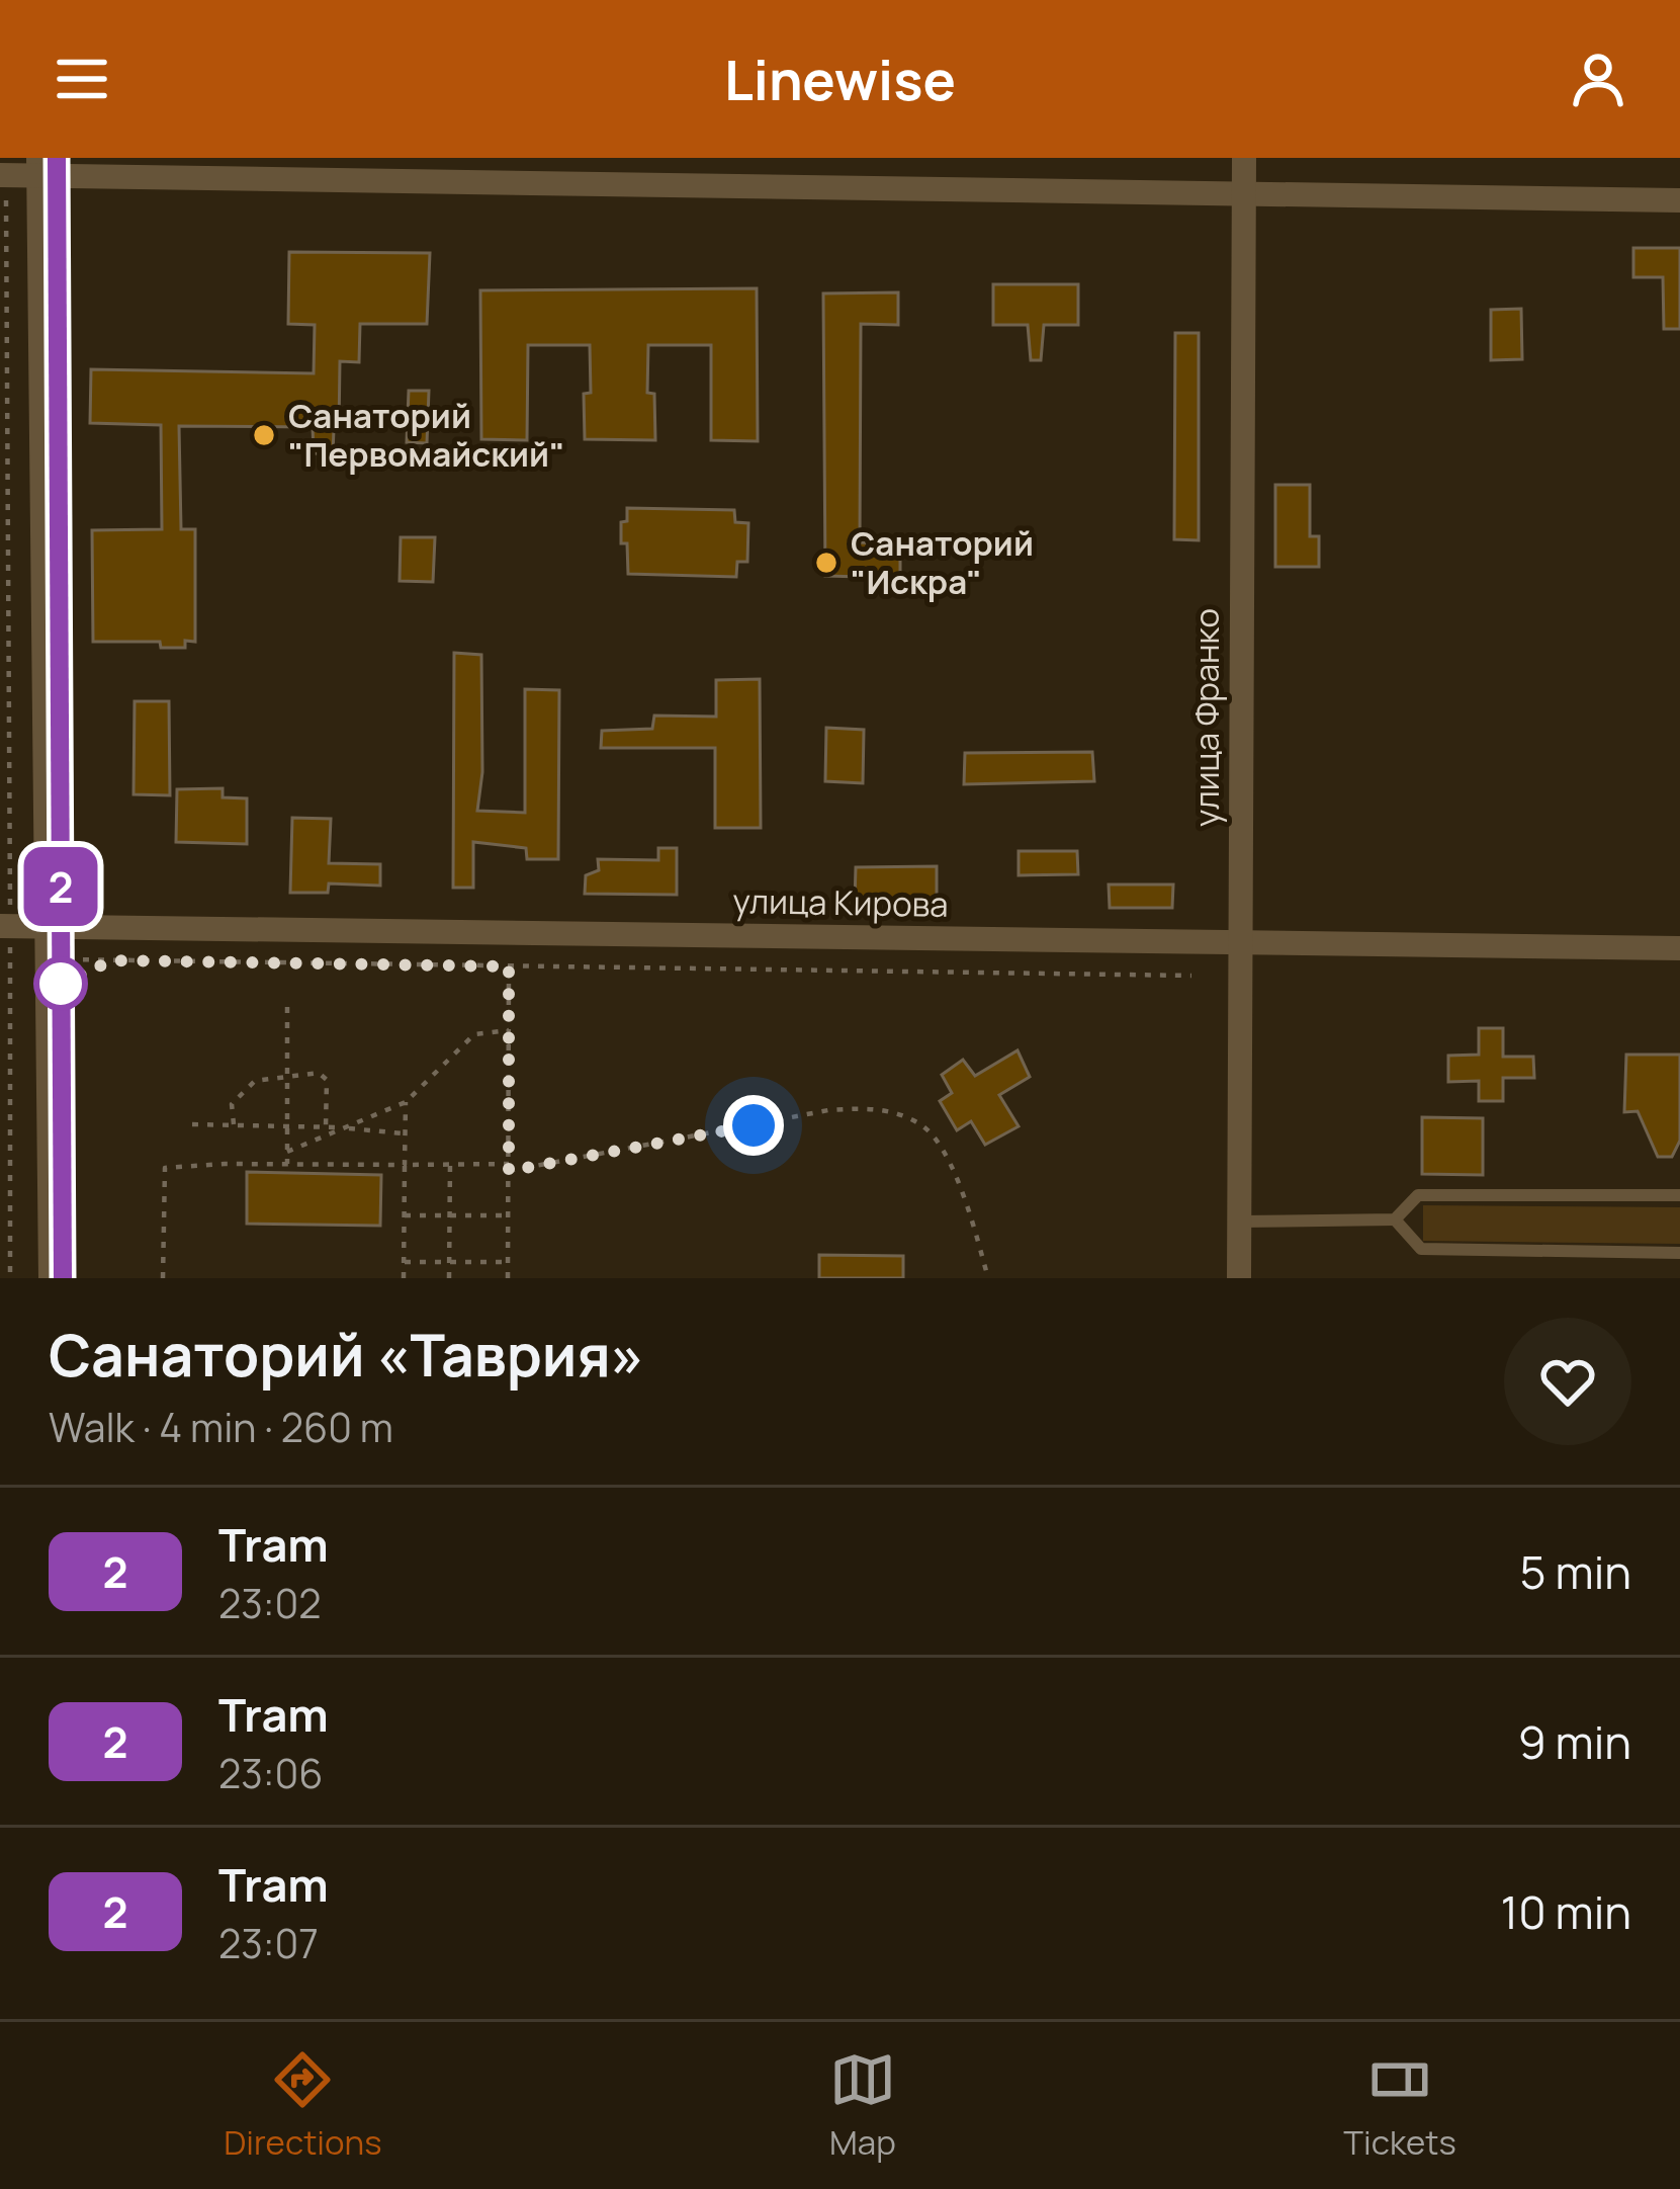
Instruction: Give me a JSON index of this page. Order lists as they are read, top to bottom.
{
  "streets": {
    "street": ["улица Франко", "улица Кирова"]
  },
  "crossings": [
    ["улица Франко", "улица Кирова"]
  ],
  "places": ["Санаторий \"Первомайский\"", "Санаторий \"Искра\""],
  "lines": ["tram line 2"],
  "page": {
    "header": "Linewise",
    "on_map": "2",
    "heading": ["Санаторий «Таврия»", "Walk · 4 min · 260 m"],
    "list": [
      {
        "mark": "2",
        "name": "Tram",
        "note": "23:02",
        "value": "5 min"
      },
      {
        "mark": "2",
        "name": "Tram",
        "note": "23:06",
        "value": "9 min"
      },
      {
        "mark": "2",
        "name": "Tram",
        "note": "23:07",
        "value": "10 min"
      }
    ],
    "tabs": ["Directions", "Map", "Tickets"]
  }
}
